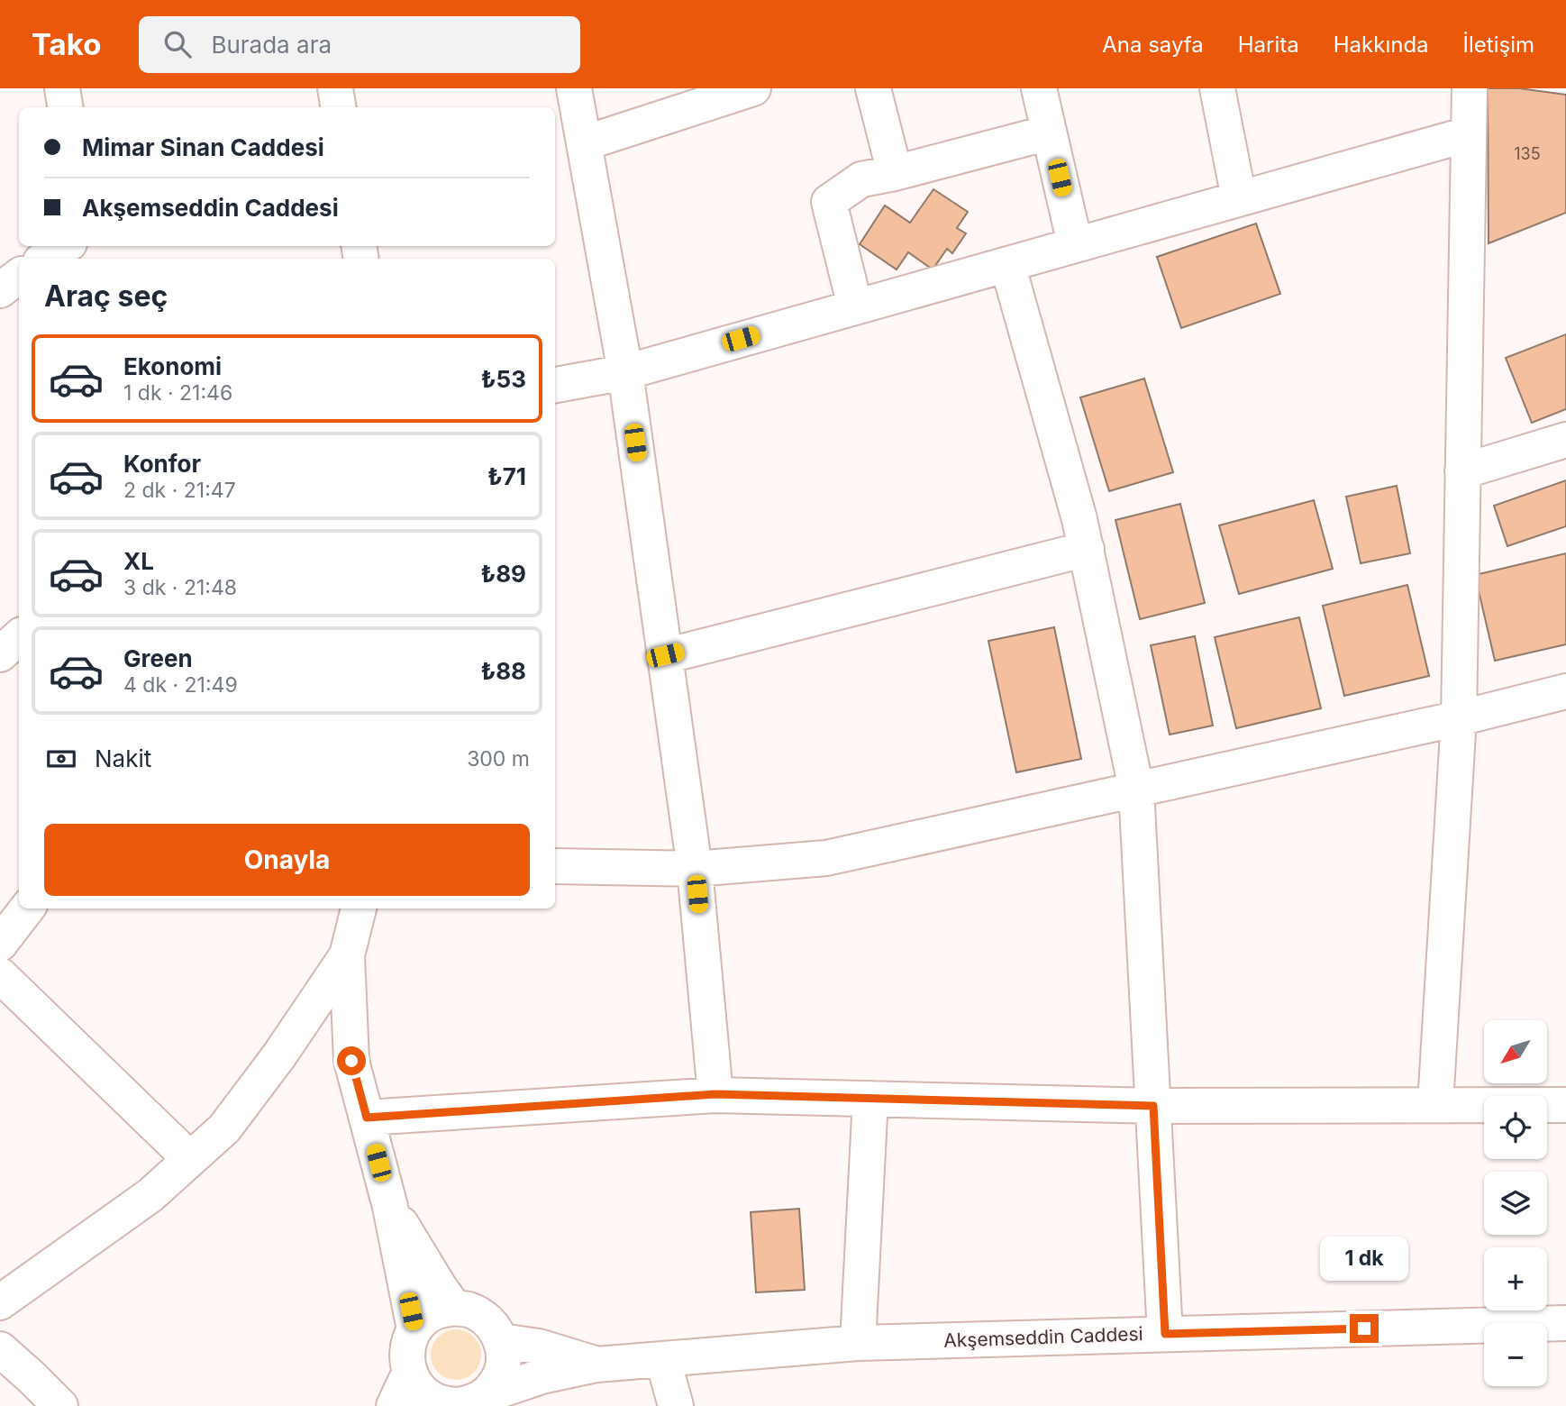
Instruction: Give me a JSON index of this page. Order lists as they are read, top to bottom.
{
  "streets": {
    "street": ["Akşemseddin Caddesi"]
  },
  "house_numbers": ["135"],
  "north": "bottom left",
  "page": {
    "header": "Tako",
    "search": "Burada ara",
    "nav": [
      "Ana sayfa",
      "Harita",
      "Hakkında",
      "İletişim"
    ],
    "banner": ["Mimar Sinan Caddesi", "Akşemseddin Caddesi"],
    "heading": "Araç seç",
    "list": [
      {
        "name": "Ekonomi",
        "note": "1 dk · 21:46",
        "value": "₺53"
      },
      {
        "name": "Konfor",
        "note": "2 dk · 21:47",
        "value": "₺71"
      },
      {
        "name": "XL",
        "note": "3 dk · 21:48",
        "value": "₺89"
      },
      {
        "name": "Green",
        "note": "4 dk · 21:49",
        "value": "₺88"
      }
    ],
    "pay": ["Nakit", "300 m"],
    "buttons": "Onayla",
    "map_buttons": ["+", "−"],
    "bubble": "1 dk"
  }
}
